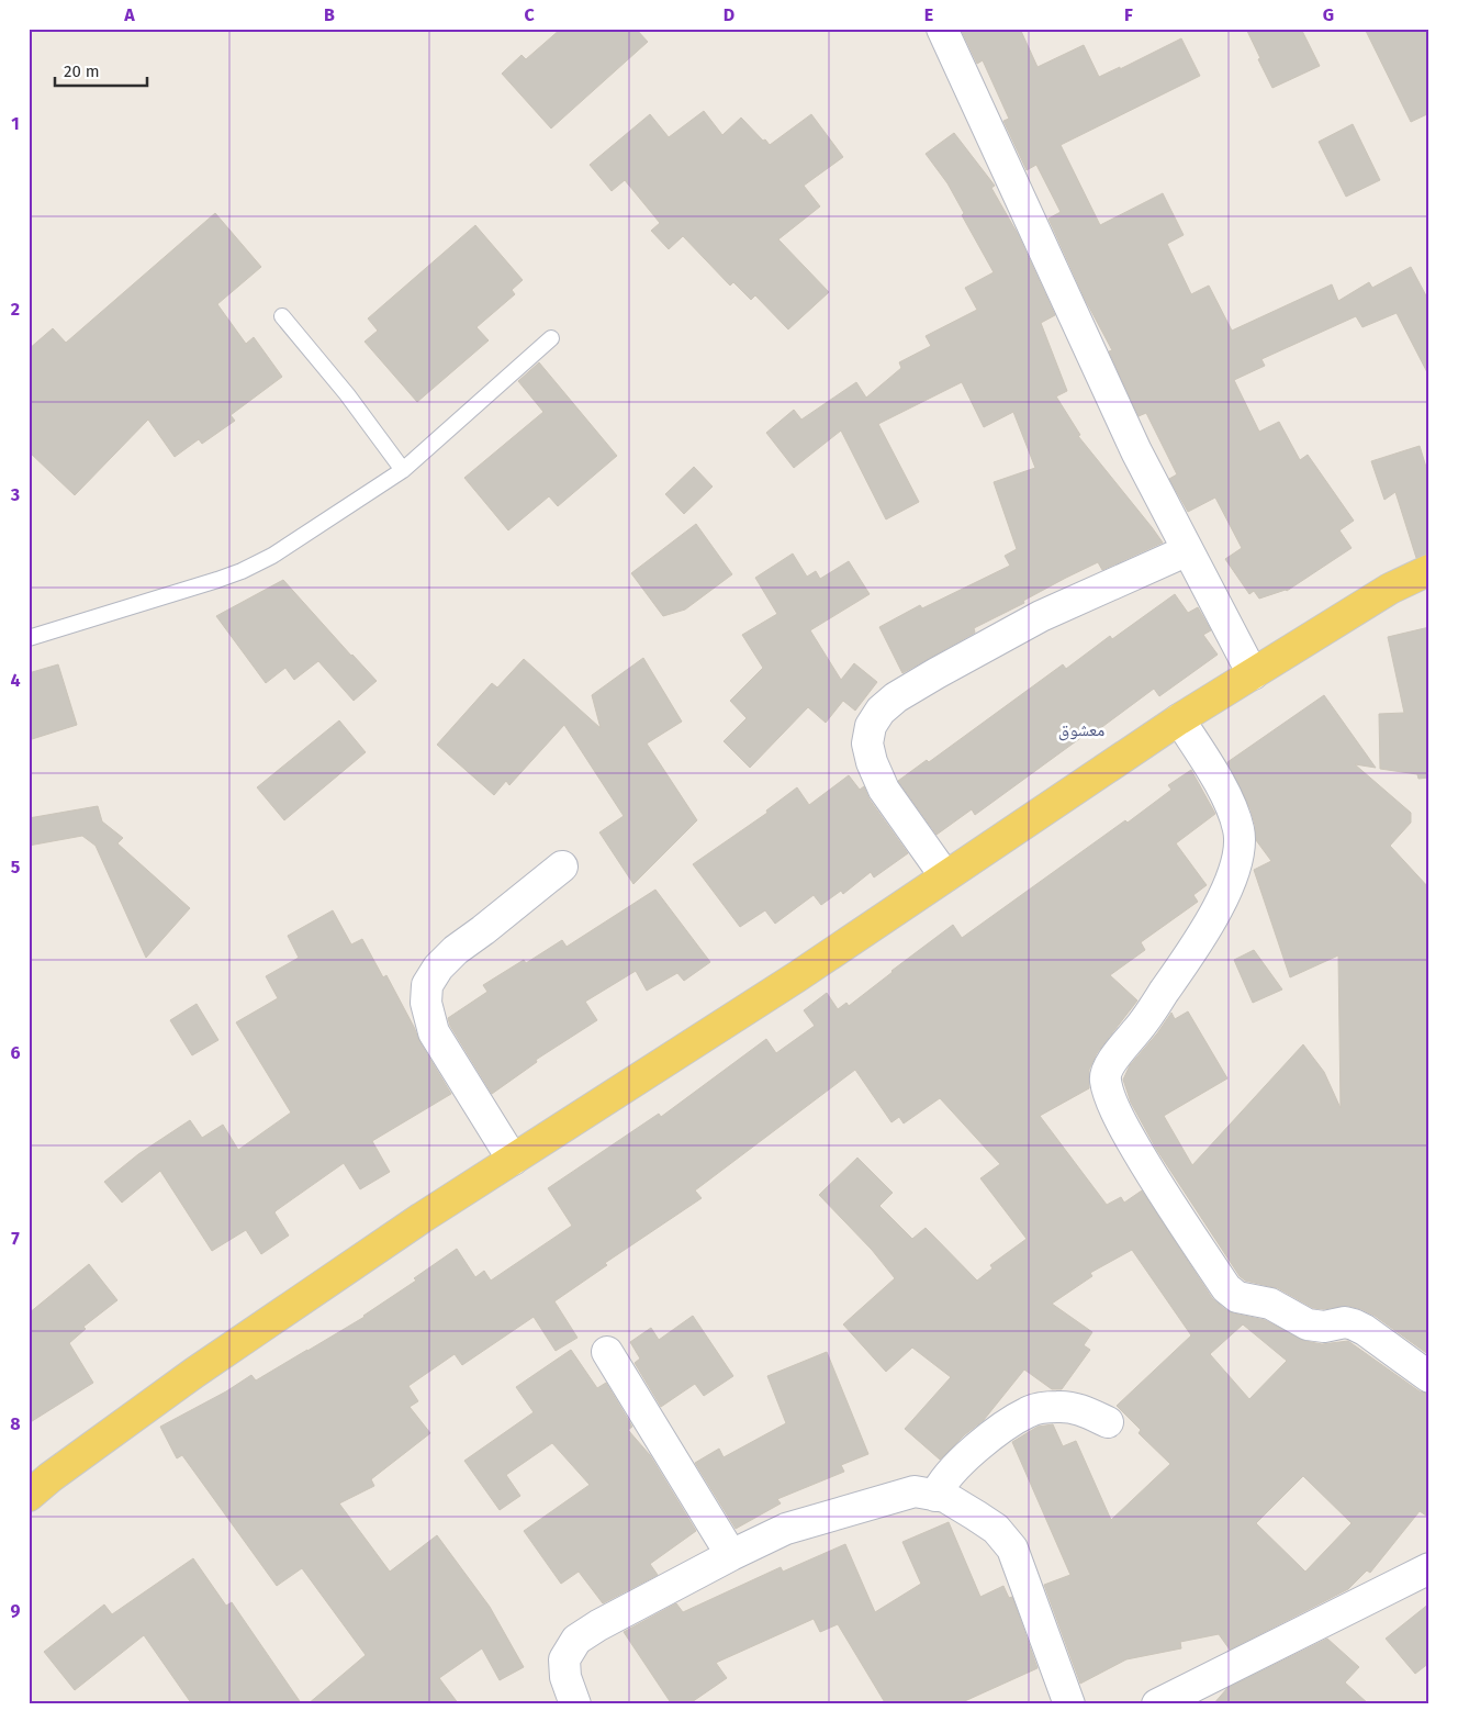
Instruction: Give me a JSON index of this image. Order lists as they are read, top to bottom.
{
  "districts": ["معشوق"],
  "scale_bar": "20 m",
  "grid": {
    "columns": [
      "A",
      "B",
      "C",
      "D",
      "E",
      "F",
      "G"
    ],
    "rows": [
      "1",
      "2",
      "3",
      "4",
      "5",
      "6",
      "7",
      "8",
      "9"
    ]
  }
}
